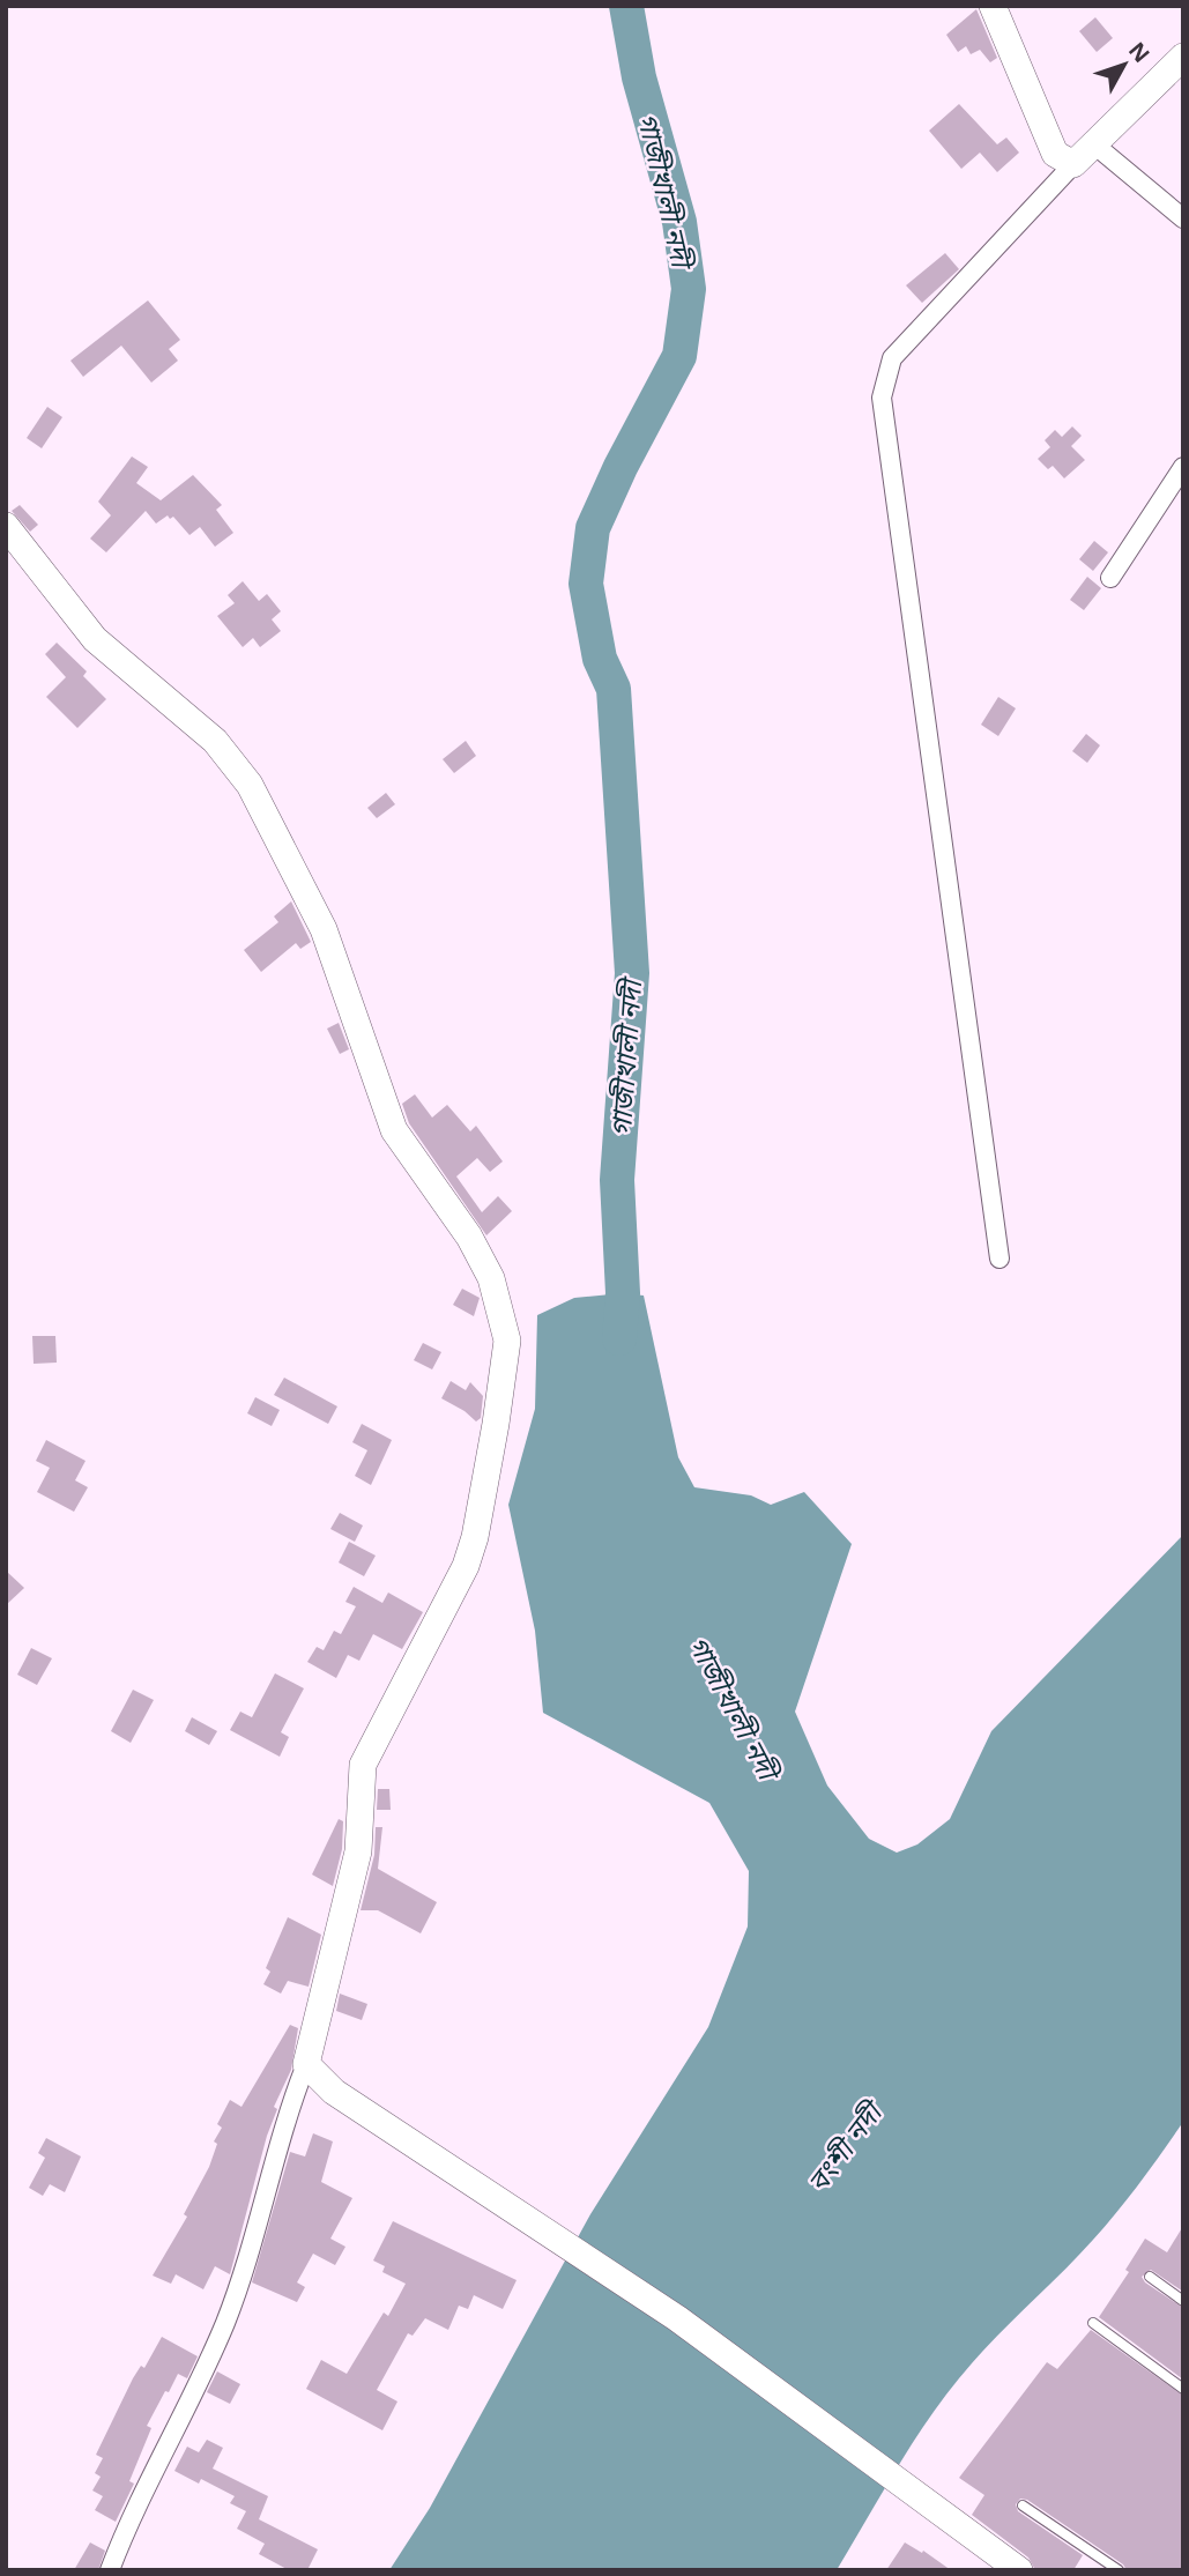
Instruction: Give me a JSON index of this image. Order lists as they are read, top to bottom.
{
  "water": ["গাজীখালী নদী", "বংশী নদী"],
  "north": "top right"
}
